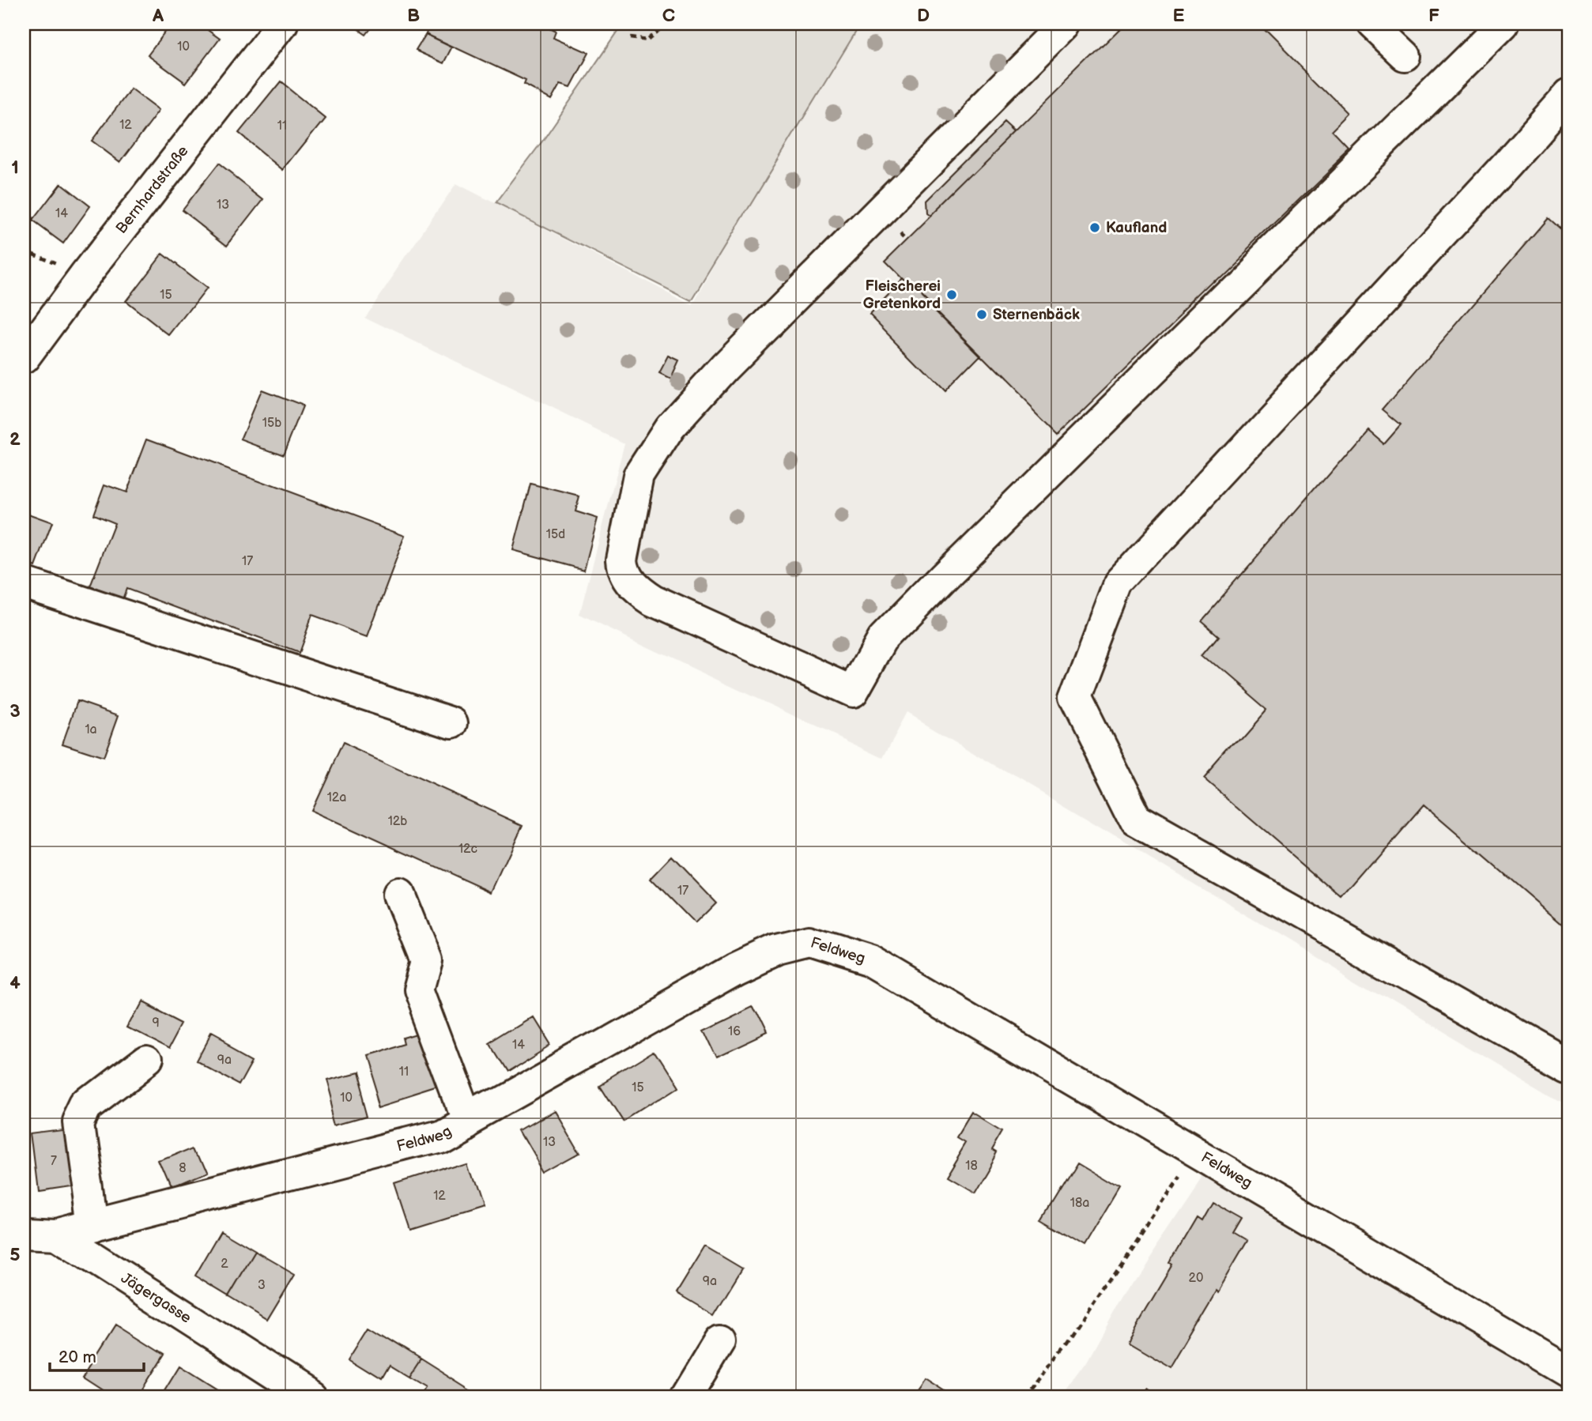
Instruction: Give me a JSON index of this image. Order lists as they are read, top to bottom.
{
  "streets": {
    "street": ["Bernhardstraße", "Feldweg", "Jägergasse"]
  },
  "crossings": [
    ["Feldweg", "Jägergasse"]
  ],
  "places": ["Kaufland", "Fleischerei Gretenkord", "Sternenbäck"],
  "house_numbers": [
    "10",
    "12",
    "11",
    "13",
    "14",
    "15",
    "15b",
    "15d",
    "17",
    "1a",
    "12a",
    "12b",
    "12c",
    "17",
    "9",
    "16",
    "14",
    "9a",
    "11",
    "15",
    "10",
    "13",
    "7",
    "18",
    "8",
    "12",
    "18a",
    "2",
    "20",
    "9a",
    "3"
  ],
  "scale_bar": "20 m",
  "grid": {
    "columns": [
      "A",
      "B",
      "C",
      "D",
      "E",
      "F"
    ],
    "rows": [
      "1",
      "2",
      "3",
      "4",
      "5"
    ]
  }
}
